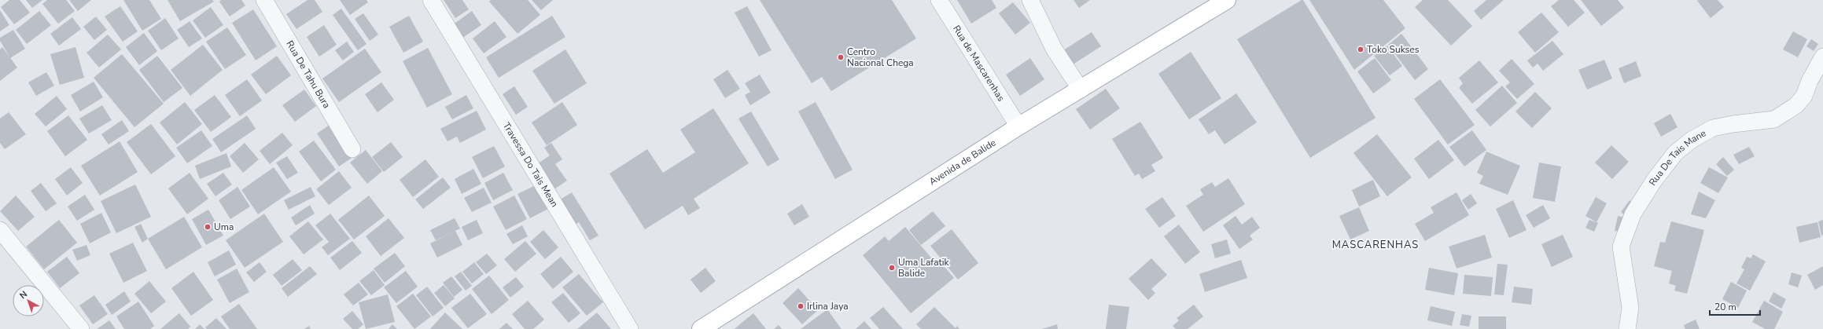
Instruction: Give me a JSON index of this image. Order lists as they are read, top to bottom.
{
  "streets": {
    "main road": ["Avenida de Balide"],
    "street": [
      "Rua de Mascarenhas",
      "Rua De Tahu Bura",
      "Rua De Tais Mane",
      "Travessa Do Tais Mean"
    ]
  },
  "crossings": [
    ["Rua de Mascarenhas", "Avenida de Balide"]
  ],
  "districts": ["MASCARENHAS"],
  "places": [
    "Toko Sukses",
    "Centro Nacional Chega",
    "Uma",
    "Uma Lafatik Balide",
    "Irlina Jaya"
  ],
  "scale_bar": "20 m",
  "north": "top left"
}
